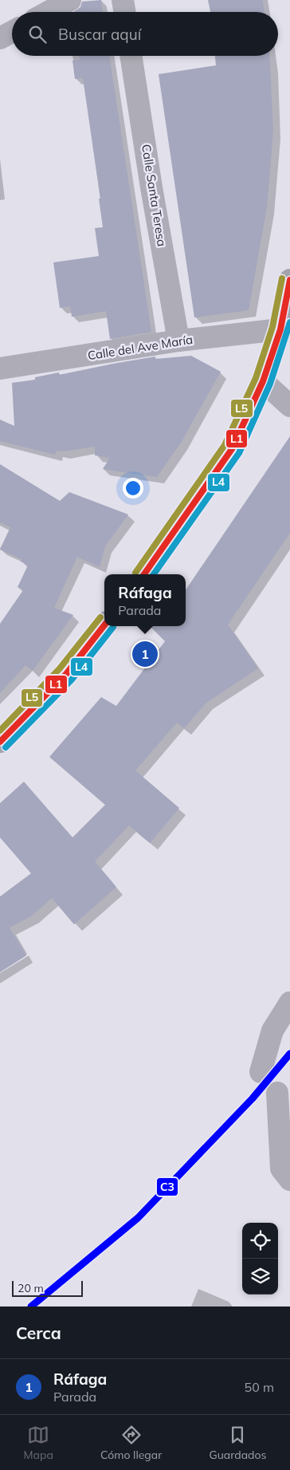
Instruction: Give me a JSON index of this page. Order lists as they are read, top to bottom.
{
  "streets": {
    "street": ["Calle Santa Teresa", "Calle del Ave María"]
  },
  "crossings": [
    ["Calle Santa Teresa", "Calle del Ave María"]
  ],
  "lines": [
    "transit line L5",
    "transit line L1",
    "transit line L4",
    "transit line C3"
  ],
  "scale_bar": "20 m",
  "page": {
    "search": "Buscar aquí",
    "popup": ["Ráfaga", "Parada"],
    "pins": "1",
    "scale": "20 m",
    "heading": "Cerca",
    "list": [
      {
        "mark": "1",
        "name": "Ráfaga",
        "note": "Parada",
        "value": "50 m"
      }
    ],
    "nav": ["Mapa", "Cómo llegar", "Guardados"]
  }
}
